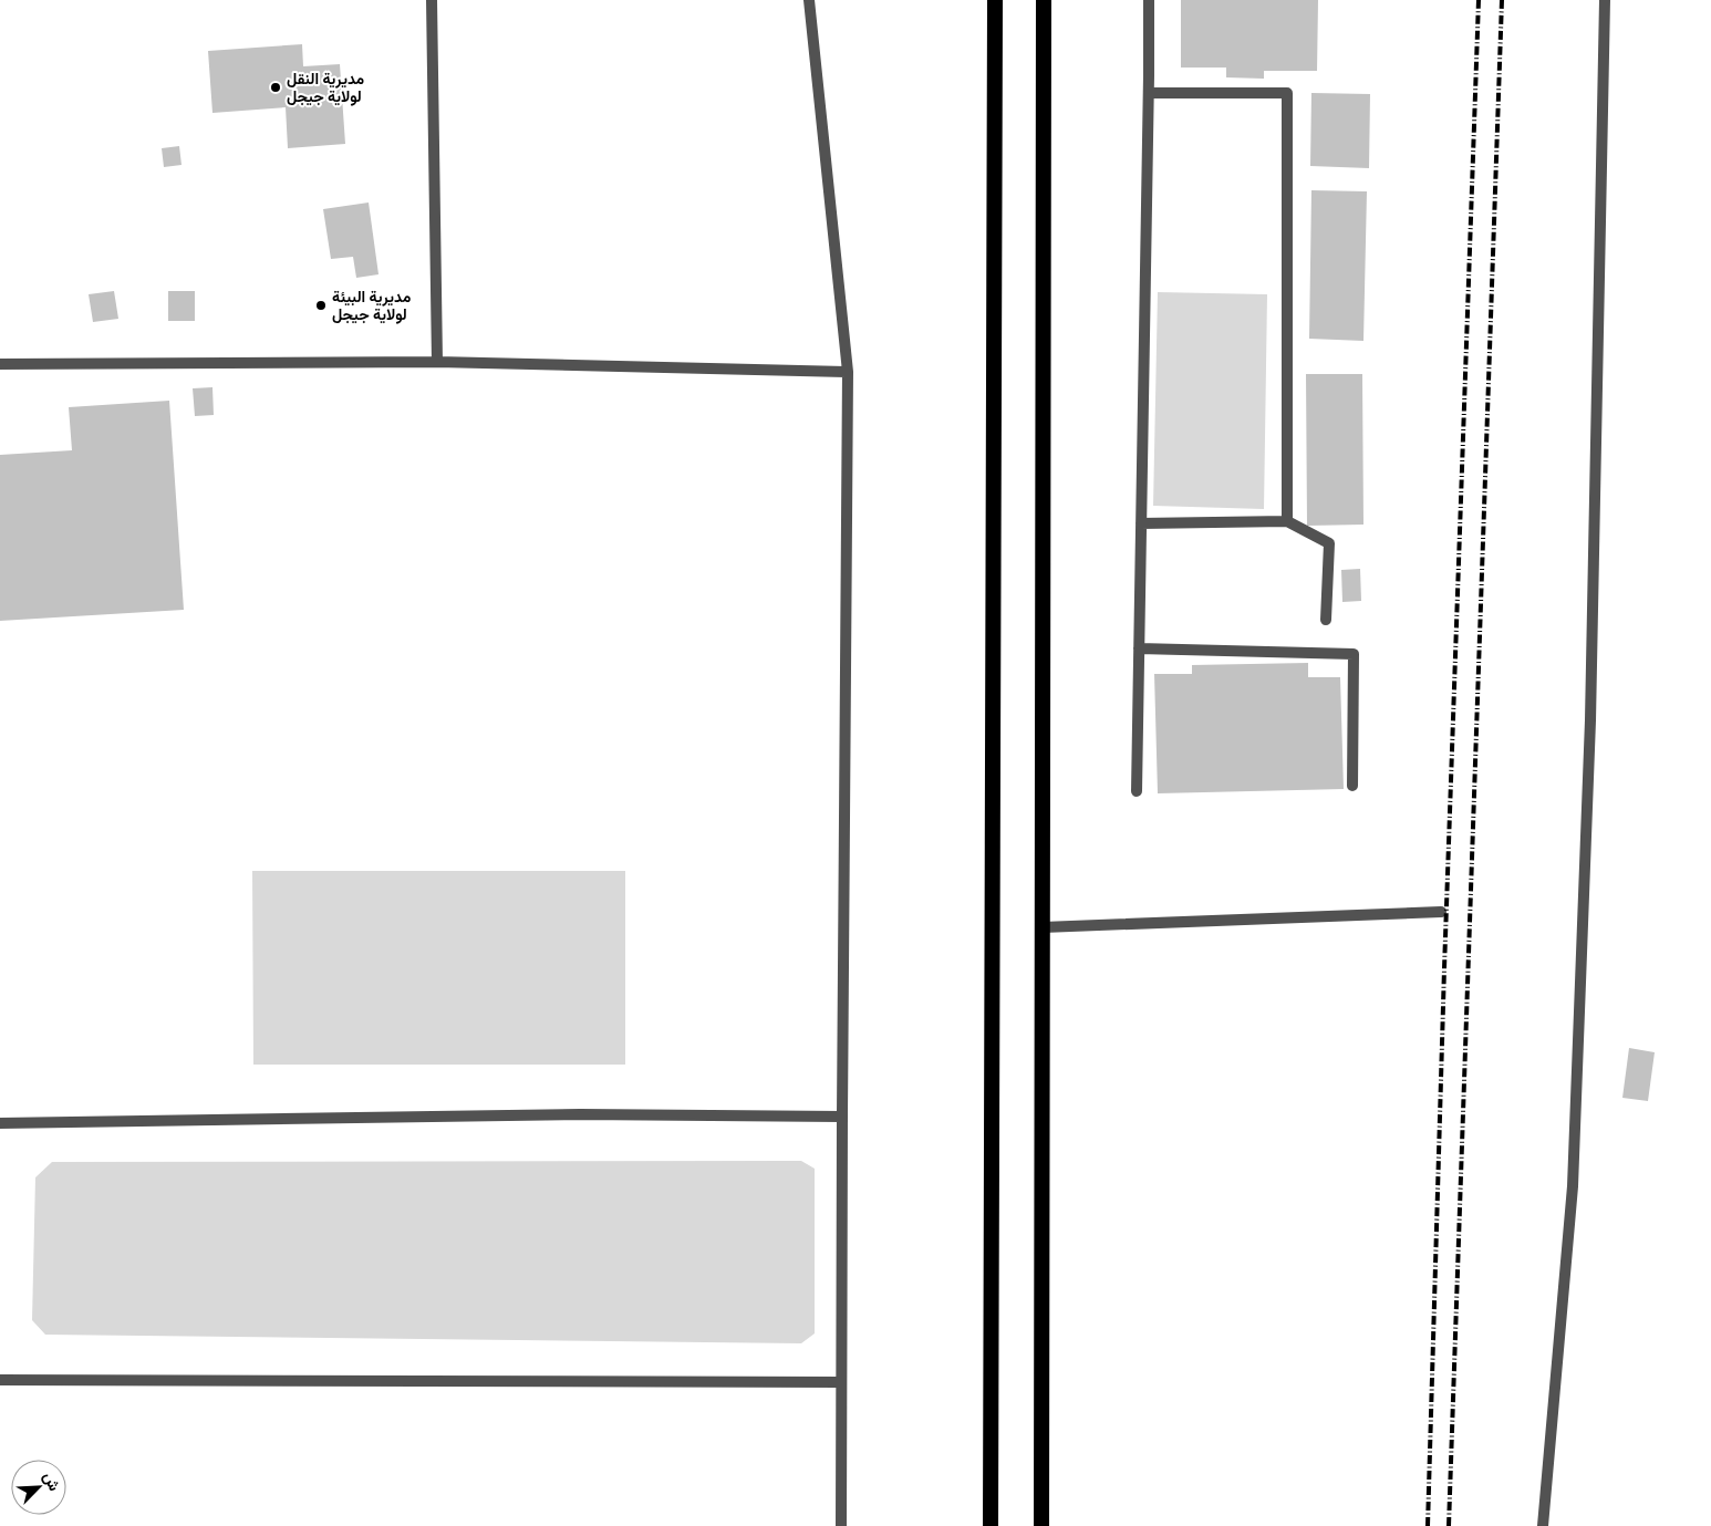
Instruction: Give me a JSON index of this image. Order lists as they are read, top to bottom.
{
  "places": ["مديرية النقل لولاية جيجل", "مديرية البيئة لولاية جيجل"],
  "north": "top right"
}
